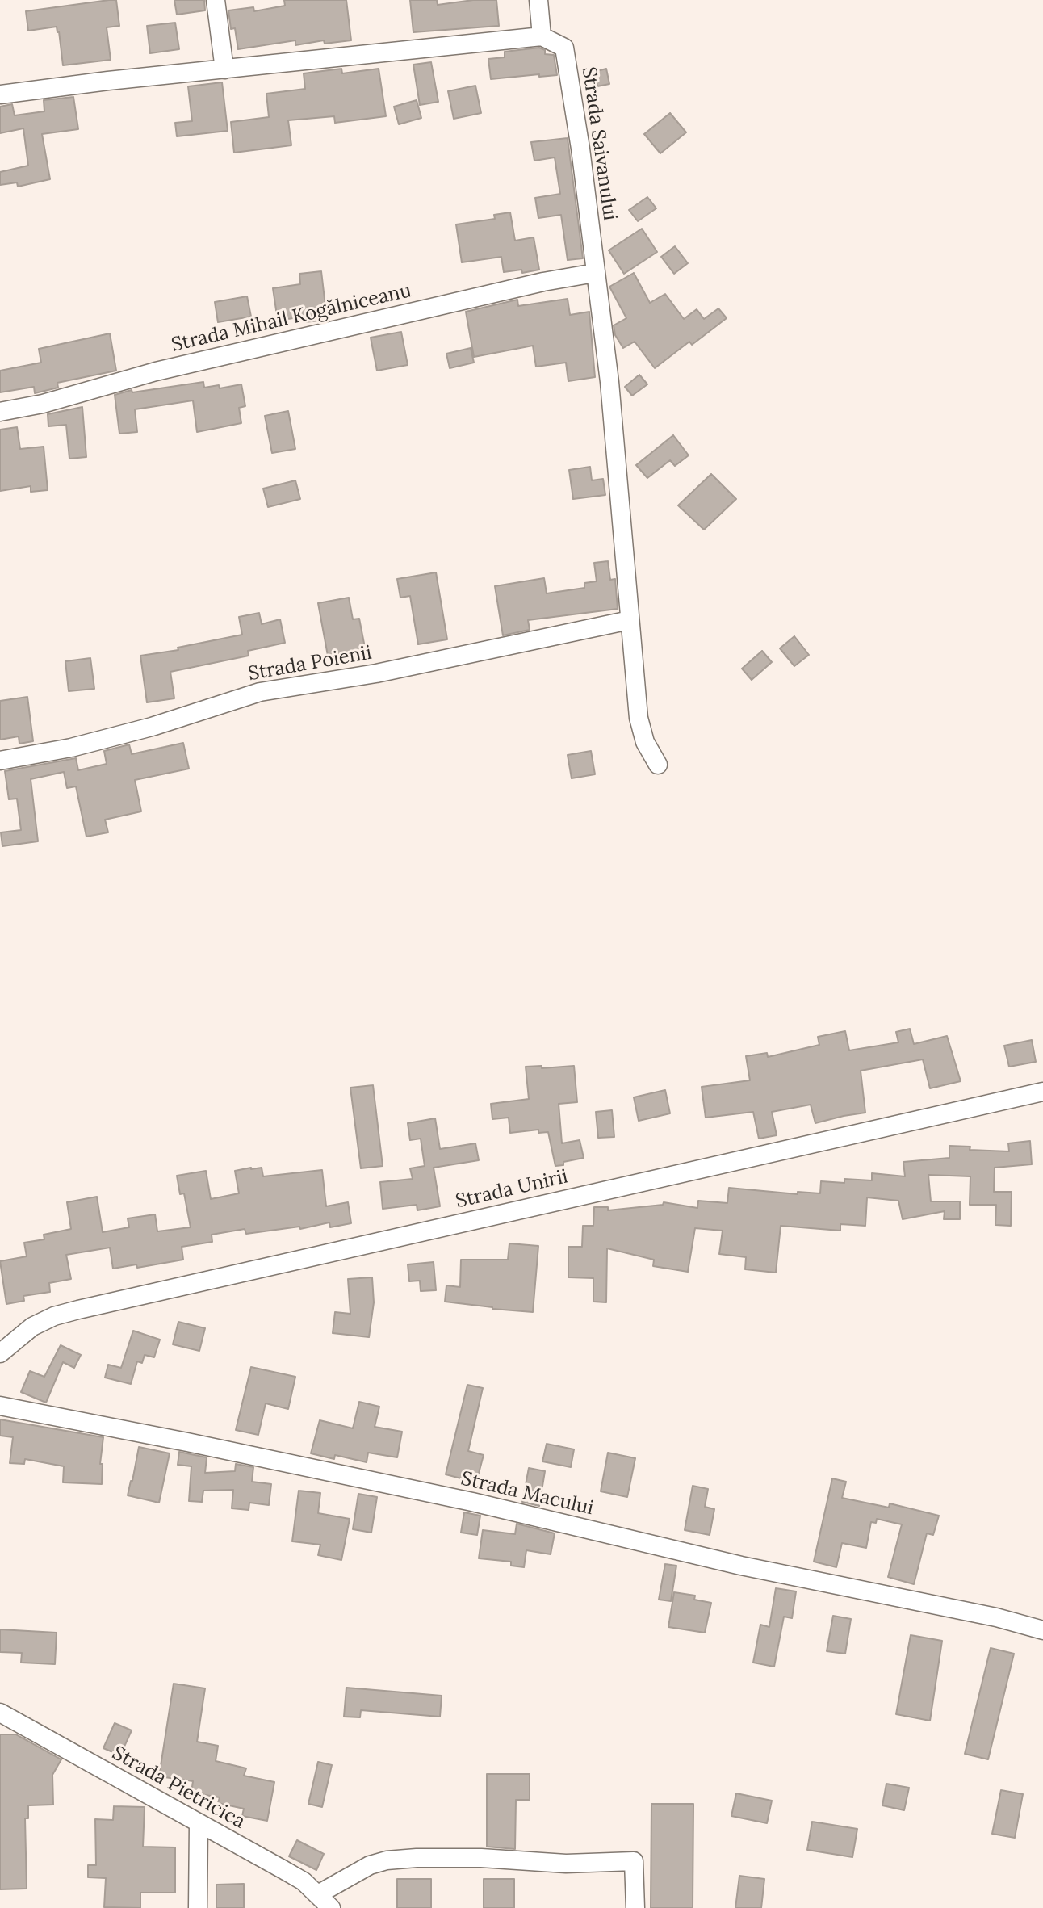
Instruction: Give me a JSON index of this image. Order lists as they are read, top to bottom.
{
  "streets": {
    "street": [
      "Strada Saivanului",
      "Strada Mihail Kogălniceanu",
      "Strada Poienii",
      "Strada Unirii",
      "Strada Macului",
      "Strada Pietricica"
    ]
  },
  "crossings": [
    ["Strada Saivanului", "Strada Mihail Kogălniceanu"],
    ["Strada Saivanului", "Strada Poienii"]
  ]
}
